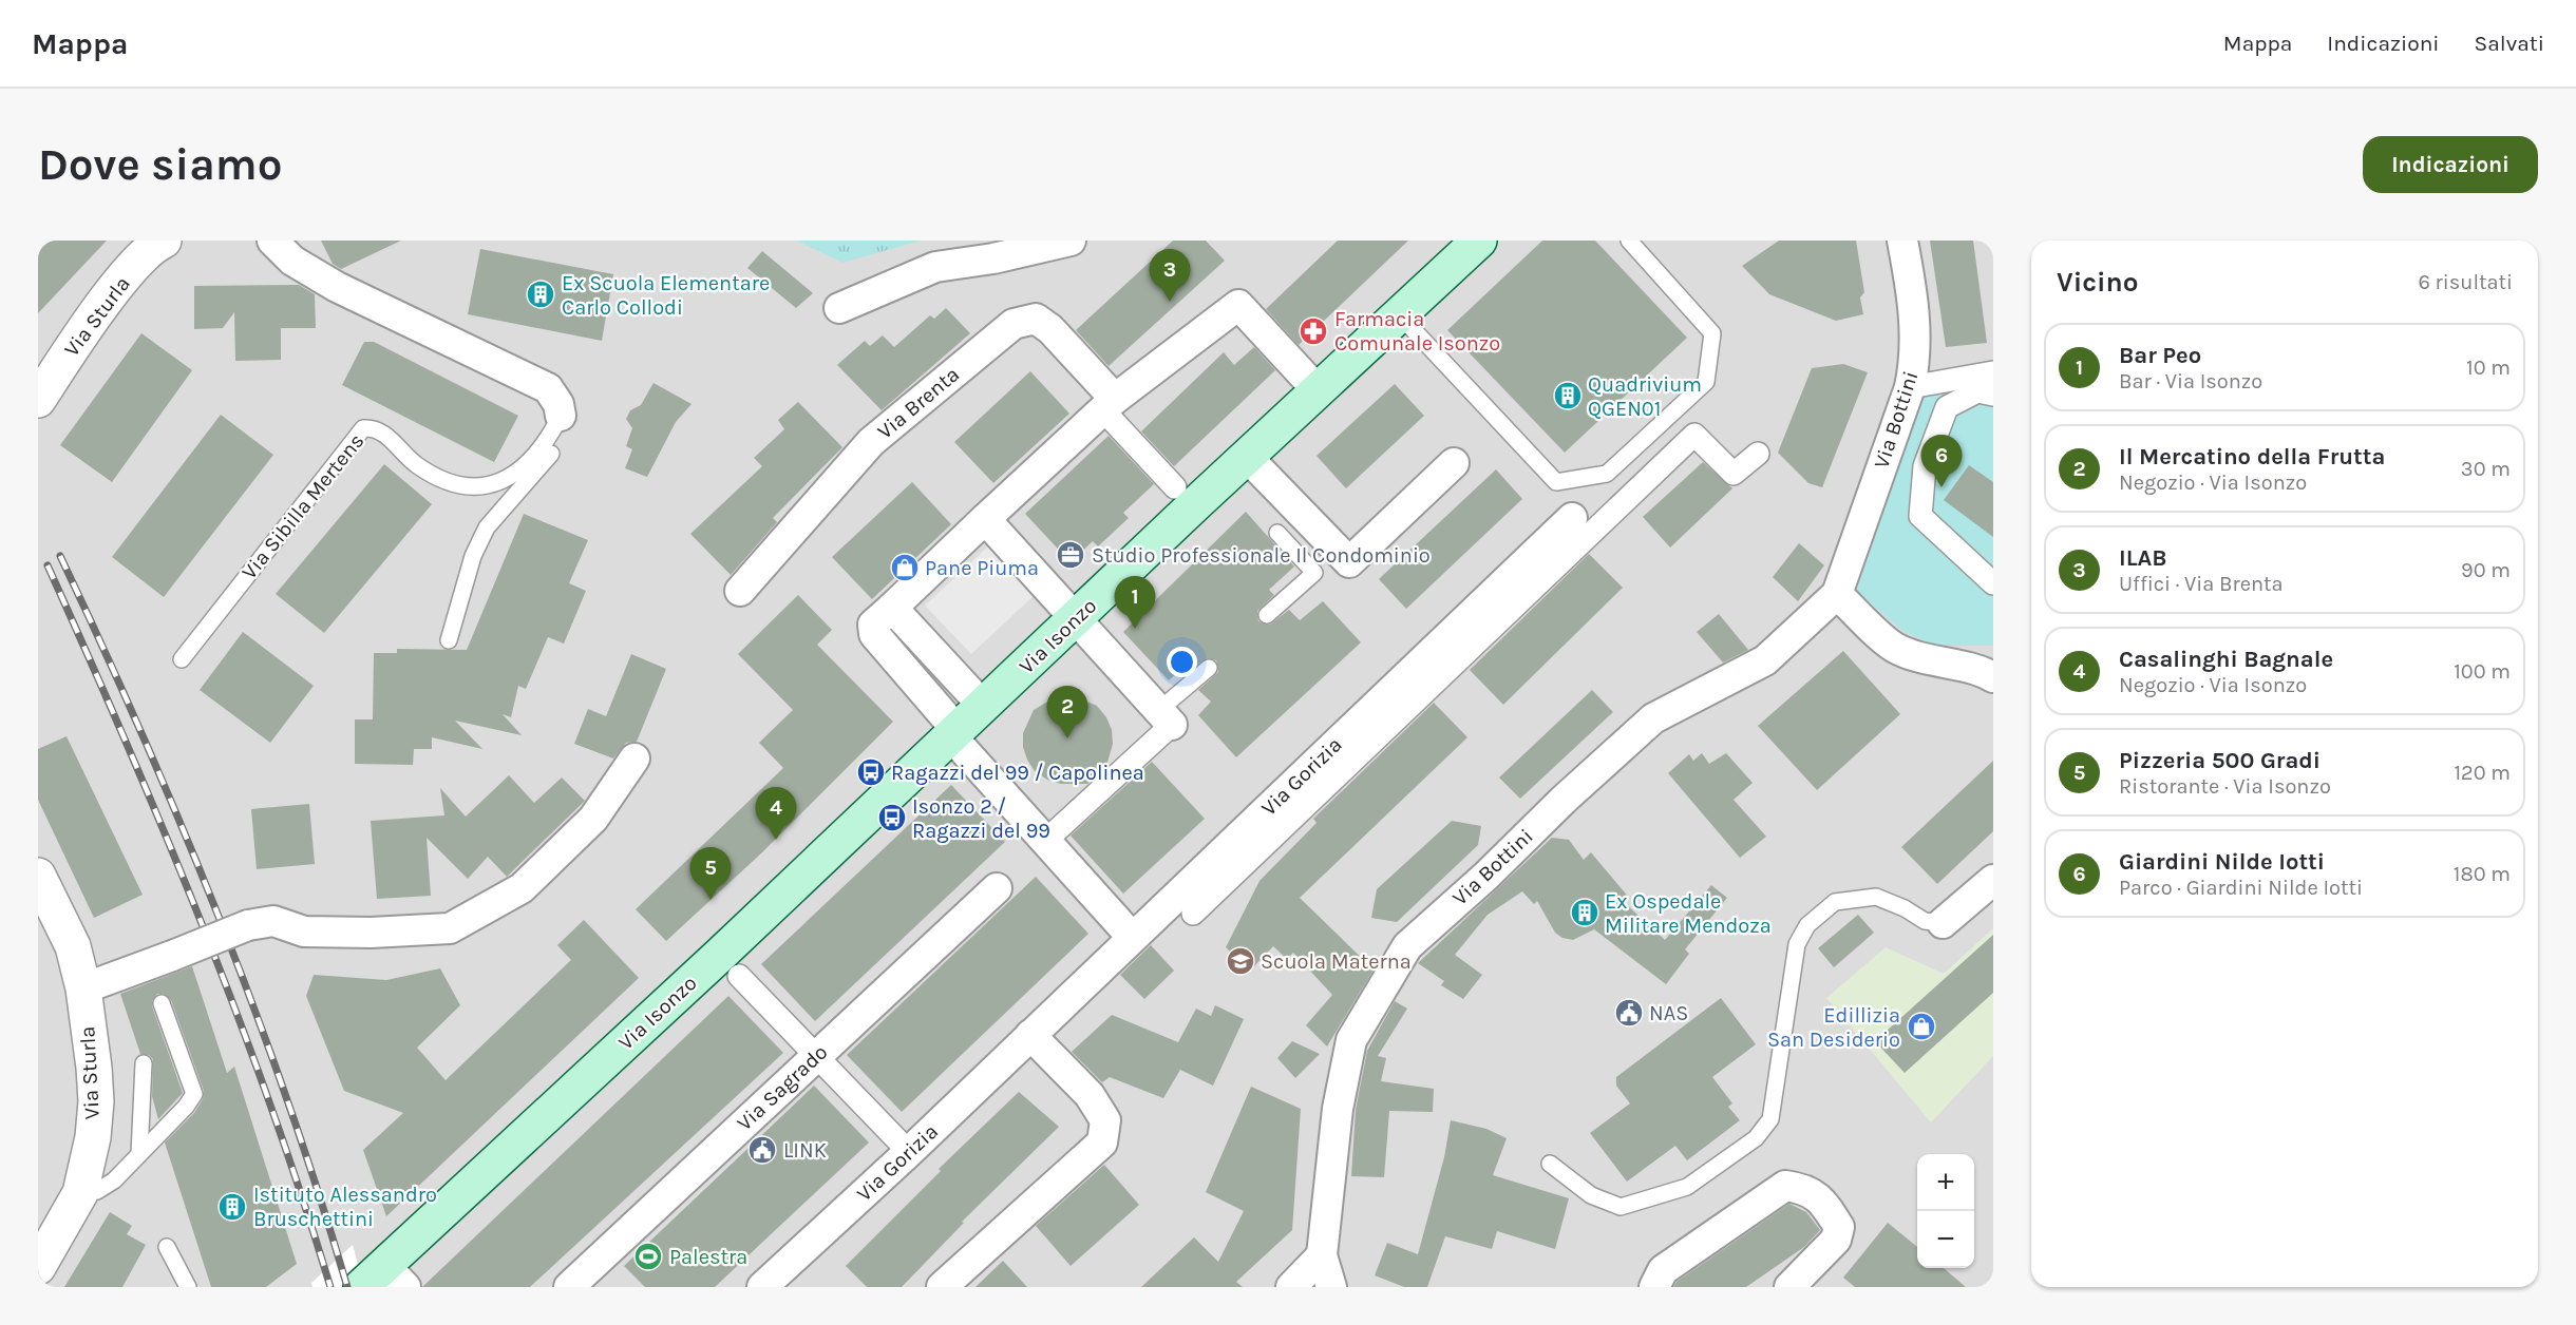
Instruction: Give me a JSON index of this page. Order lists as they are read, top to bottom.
{
  "streets": {
    "main road": ["Via Isonzo"],
    "street": [
      "Via Sturla",
      "Via Brenta",
      "Via Bottini",
      "Via Gorizia",
      "Via Sagrado"
    ],
    "lane": ["Via Sibilla Mertens"]
  },
  "places": {
    "building": [
      "Ex Scuola Elementare Carlo Collodi",
      "Quadrivium QGEN01",
      "Ex Ospedale Militare Mendoza",
      "Istituto Alessandro Bruschettini"
    ],
    "pharmacy": ["Farmacia Comunale Isonzo"],
    "office": ["Studio Professionale Il Condominio"],
    "shop": ["Pane Piuma", "Edillizia San Desiderio"],
    "bus stop": ["Ragazzi del 99 / Capolinea", "Isonzo 2 / Ragazzi del 99"],
    "school or university": ["Scuola Materna"],
    "public building": ["NAS", "LINK"],
    "sports": ["Palestra"]
  },
  "page": {
    "header": "Mappa",
    "nav": ["Mappa", "Indicazioni", "Salvati"],
    "buttons": "Indicazioni",
    "title": "Dove siamo",
    "heading": ["Vicino", "6 risultati"],
    "pins": [
      "3",
      "6",
      "1",
      "2",
      "4",
      "5"
    ],
    "list": [
      {
        "mark": "1",
        "name": "Bar Peo",
        "note": "Bar · Via Isonzo",
        "value": "10 m"
      },
      {
        "mark": "2",
        "name": "Il Mercatino della Frutta",
        "note": "Negozio · Via Isonzo",
        "value": "30 m"
      },
      {
        "mark": "3",
        "name": "ILAB",
        "note": "Uffici · Via Brenta",
        "value": "90 m"
      },
      {
        "mark": "4",
        "name": "Casalinghi Bagnale",
        "note": "Negozio · Via Isonzo",
        "value": "100 m"
      },
      {
        "mark": "5",
        "name": "Pizzeria 500 Gradi",
        "note": "Ristorante · Via Isonzo",
        "value": "120 m"
      },
      {
        "mark": "6",
        "name": "Giardini Nilde Iotti",
        "note": "Parco · Giardini Nilde Iotti",
        "value": "180 m"
      }
    ],
    "map_buttons": ["+", "−"]
  }
}
